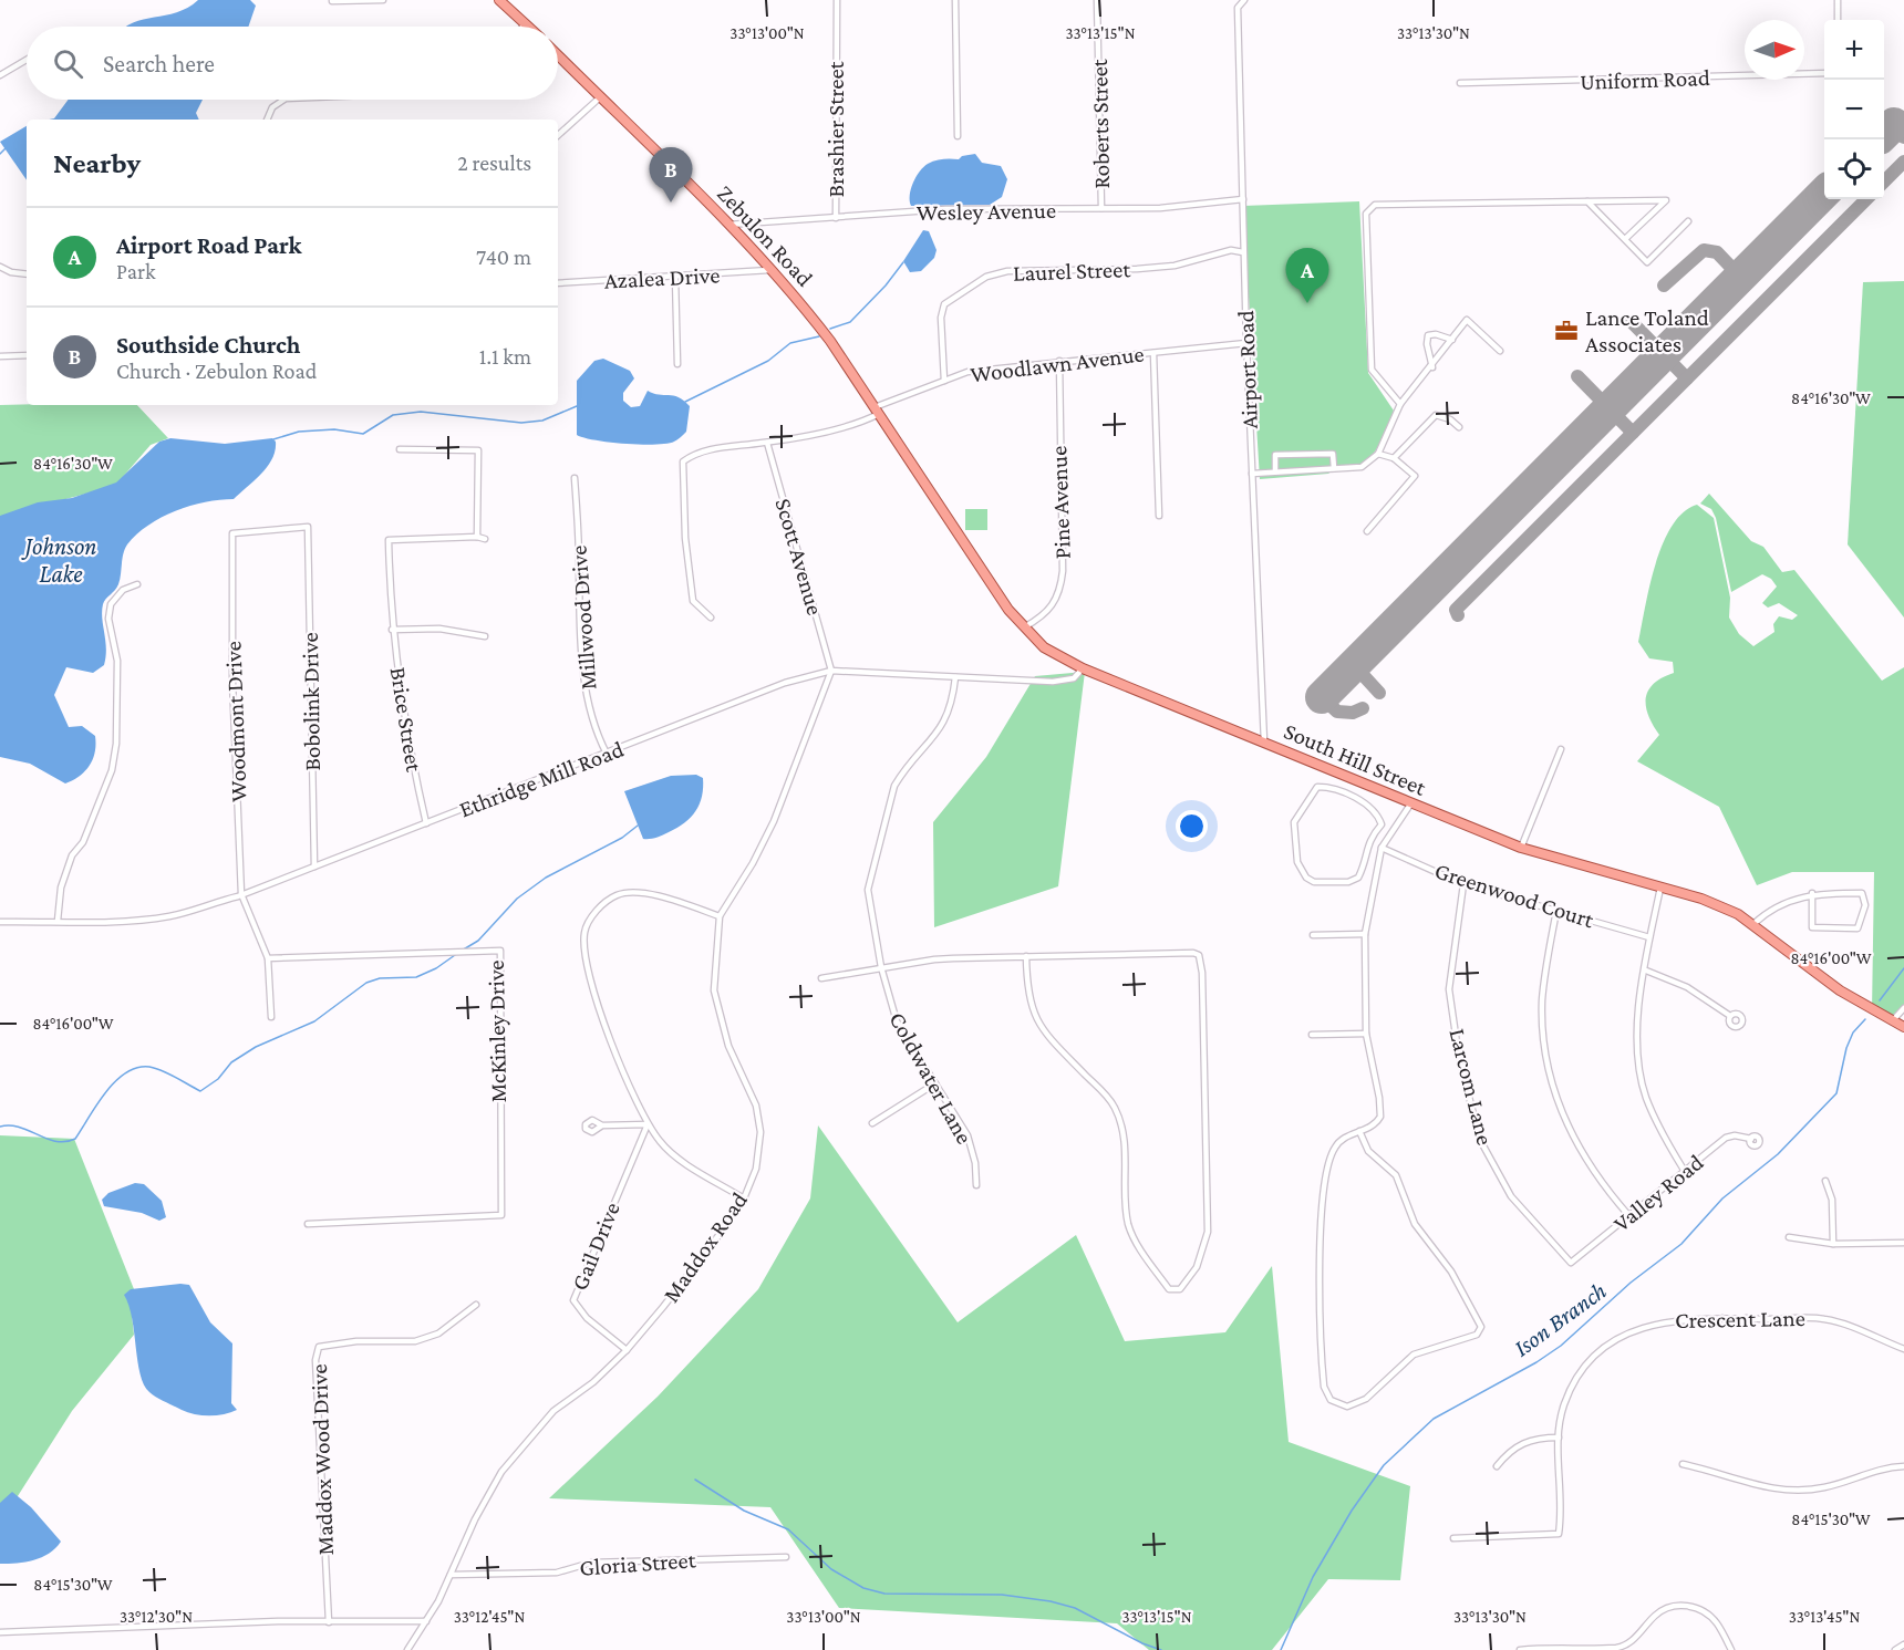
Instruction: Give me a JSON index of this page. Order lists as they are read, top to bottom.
{
  "streets": {
    "main road": ["Zebulon Road", "South Hill Street"],
    "street": [
      "Uniform Road",
      "Roberts Street",
      "Brashier Street",
      "Wesley Avenue",
      "Laurel Street",
      "Azalea Drive",
      "Woodlawn Avenue",
      "Airport Road",
      "Pine Avenue",
      "Scott Avenue",
      "Millwood Drive",
      "Bobolink Drive",
      "Brice Street",
      "Woodmont Drive",
      "Ethridge Mill Road",
      "Greenwood Court",
      "McKinley Drive",
      "Coldwater Lane",
      "Larcom Lane",
      "Valley Road",
      "Gail Drive",
      "Maddox Road",
      "Crescent Lane",
      "Maddox Wood Drive",
      "Gloria Street"
    ]
  },
  "crossings": [
    ["Roberts Street", "Wesley Avenue"],
    ["Brashier Street", "Wesley Avenue"],
    ["Wesley Avenue", "Zebulon Road"],
    ["Wesley Avenue", "Airport Road"],
    ["Zebulon Road", "Azalea Drive"],
    ["Zebulon Road", "Woodlawn Avenue"],
    ["Zebulon Road", "South Hill Street"],
    ["Laurel Street", "Woodlawn Avenue"],
    ["Laurel Street", "Airport Road"],
    ["Woodlawn Avenue", "Airport Road"],
    ["Woodlawn Avenue", "Pine Avenue"],
    ["Woodlawn Avenue", "Scott Avenue"],
    ["Woodlawn Avenue", "South Hill Street"],
    ["Airport Road", "South Hill Street"],
    ["Pine Avenue", "South Hill Street"],
    ["Scott Avenue", "Ethridge Mill Road"],
    ["Scott Avenue", "Maddox Road"],
    ["Millwood Drive", "Ethridge Mill Road"],
    ["Bobolink Drive", "Woodmont Drive"],
    ["Bobolink Drive", "Ethridge Mill Road"],
    ["Brice Street", "Ethridge Mill Road"],
    ["Woodmont Drive", "Ethridge Mill Road"],
    ["South Hill Street", "Ethridge Mill Road"],
    ["Ethridge Mill Road", "Coldwater Lane"],
    ["Ethridge Mill Road", "Maddox Road"],
    ["Greenwood Court", "Larcom Lane"],
    ["Larcom Lane", "Valley Road"],
    ["Gail Drive", "Maddox Road"],
    ["Maddox Road", "Gloria Street"]
  ],
  "water": ["Johnson Lake", "Ison Branch"],
  "places": {
    "office": ["Lance Toland Associates"]
  },
  "north": "right",
  "page": {
    "map_buttons": ["+", "−"],
    "search": "Search here",
    "heading": ["Nearby", "2 results"],
    "pins": ["B", "A"],
    "list": [
      {
        "mark": "A",
        "name": "Airport Road Park",
        "note": "Park",
        "value": "740 m"
      },
      {
        "mark": "B",
        "name": "Southside Church",
        "note": "Church · Zebulon Road",
        "value": "1.1 km"
      }
    ]
  },
  "coordinates": [
    "33°13'00\"N",
    "33°13'15\"N",
    "33°13'30\"N",
    "84°16'30\"W",
    "84°16'00\"W",
    "84°15'30\"W",
    "33°12'30\"N",
    "33°12'45\"N",
    "33°13'45\"N"
  ]
}
